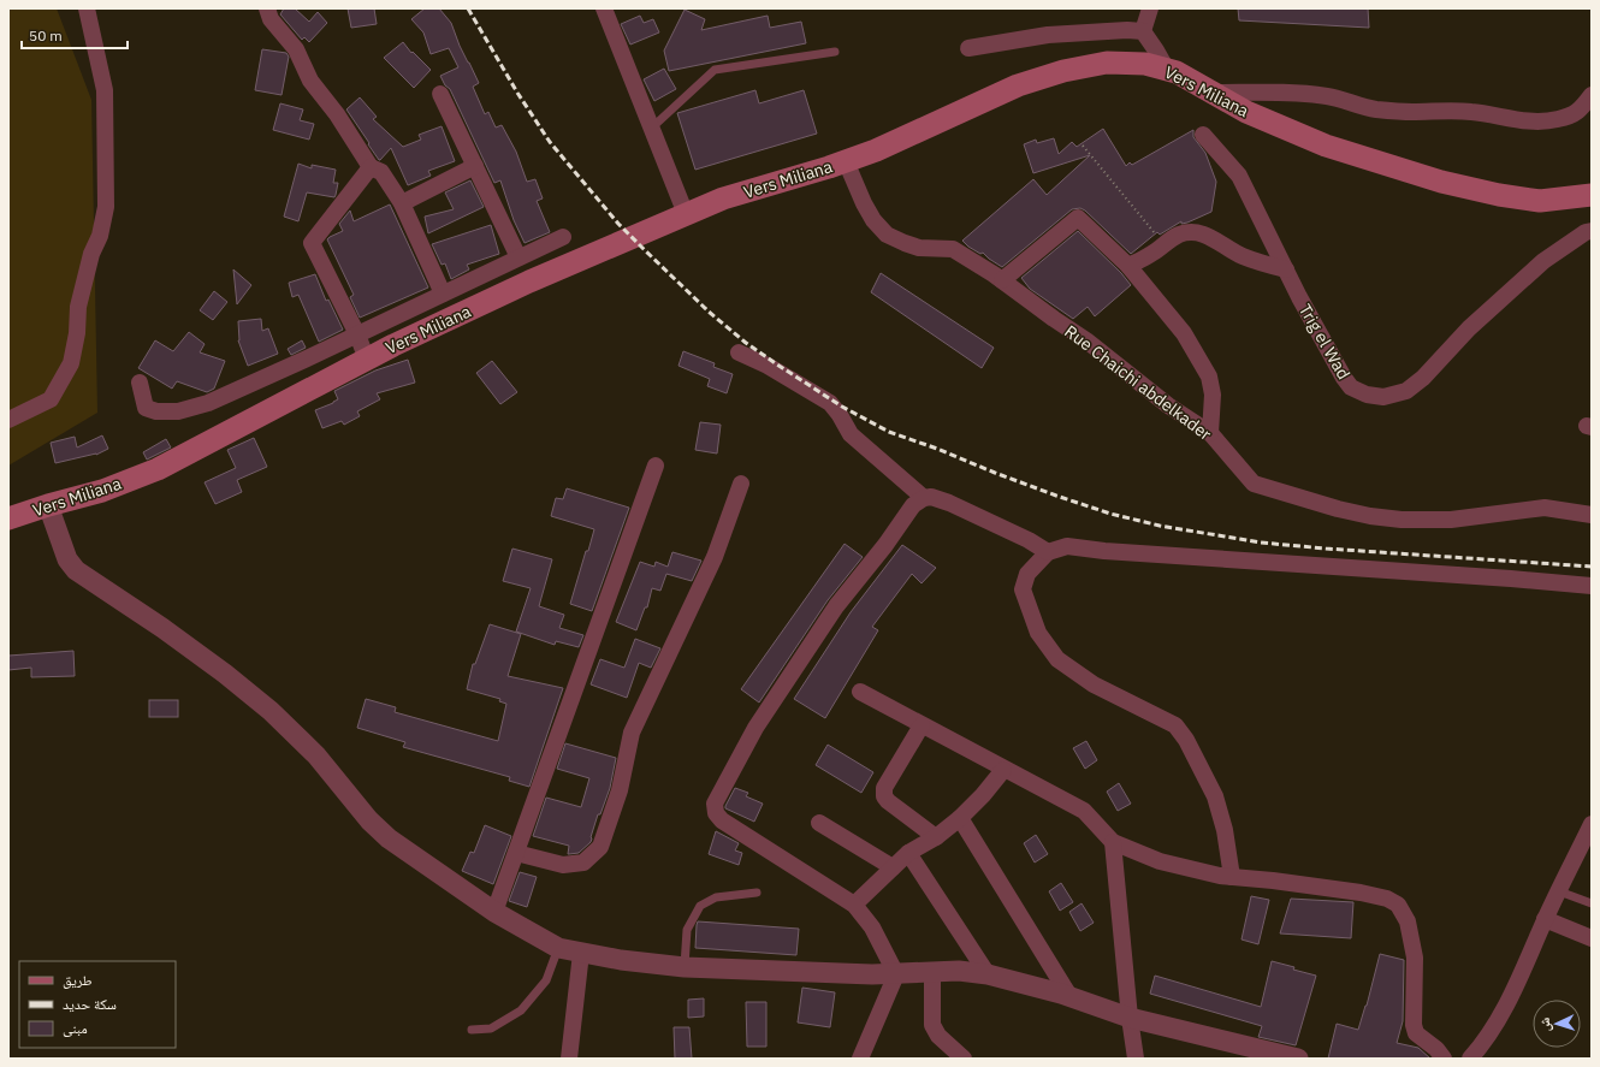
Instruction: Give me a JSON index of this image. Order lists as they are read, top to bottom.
{
  "streets": {
    "main road": ["Vers Miliana"],
    "street": ["Trig el Wad", "Rue Chaichi abdelkader"]
  },
  "crossings": [
    ["Vers Miliana", "Rue Chaichi abdelkader"]
  ],
  "legend": ["طريق", "سكة حديد", "مبنى"],
  "scale_bar": "50 m",
  "north": "left"
}
